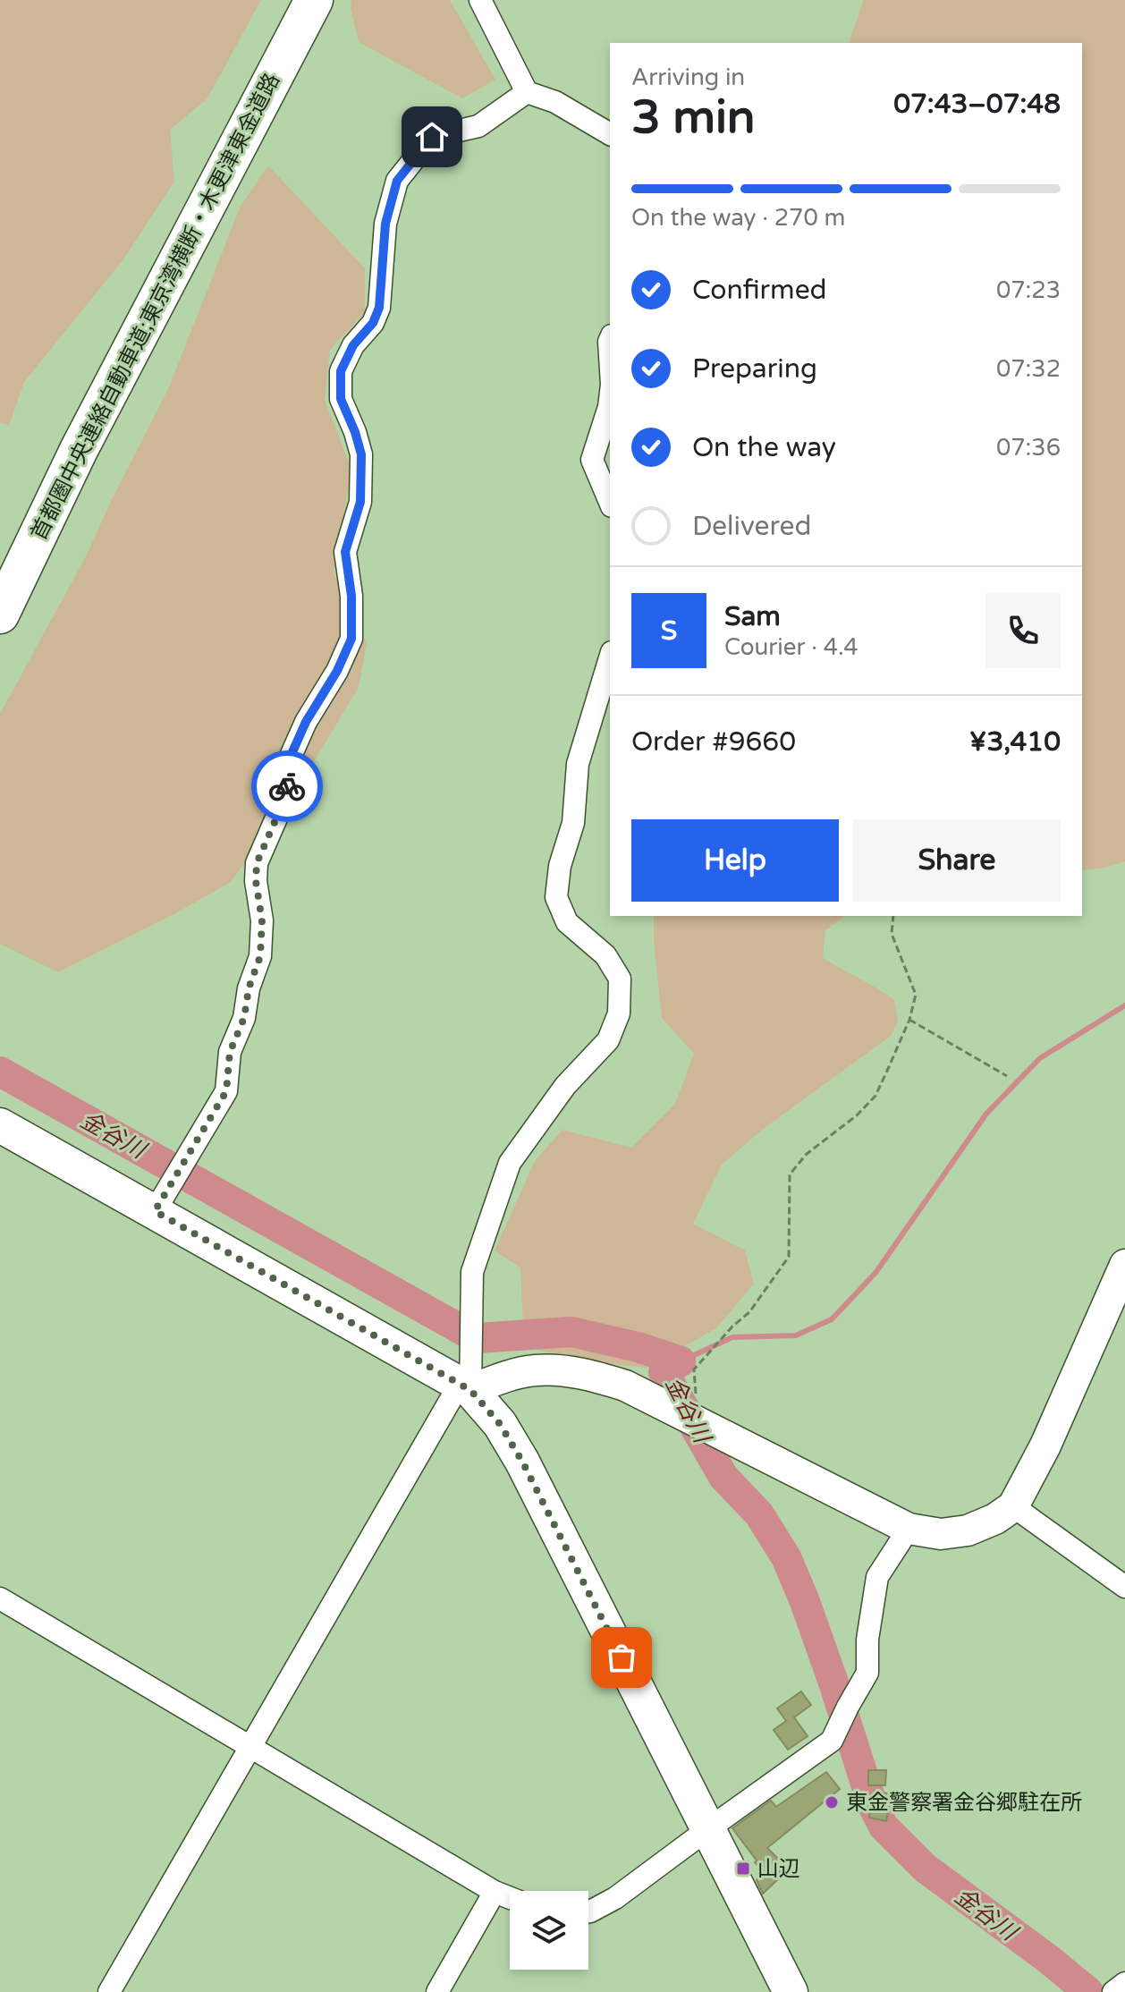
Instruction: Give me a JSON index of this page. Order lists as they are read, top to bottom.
{
  "streets": {
    "highway": ["首都圏中央連絡自動車道;東京湾横断・木更津東金道路"]
  },
  "water": ["金谷川"],
  "places": {
    "other": ["東金警察署金谷郷駐在所"],
    "transit": ["山辺"]
  },
  "page": {
    "heading": ["3 min", "Arriving in", "07:43–07:48"],
    "panel": [
      "Sam",
      "Courier · 4.4",
      "Order #9660",
      "¥3,410"
    ],
    "bar": "On the way · 270 m",
    "list": [
      ["Confirmed", "07:23"],
      ["Preparing", "07:32"],
      ["On the way", "07:36"],
      "Delivered"
    ],
    "round": "S",
    "buttons": ["Help", "Share"]
  }
}
